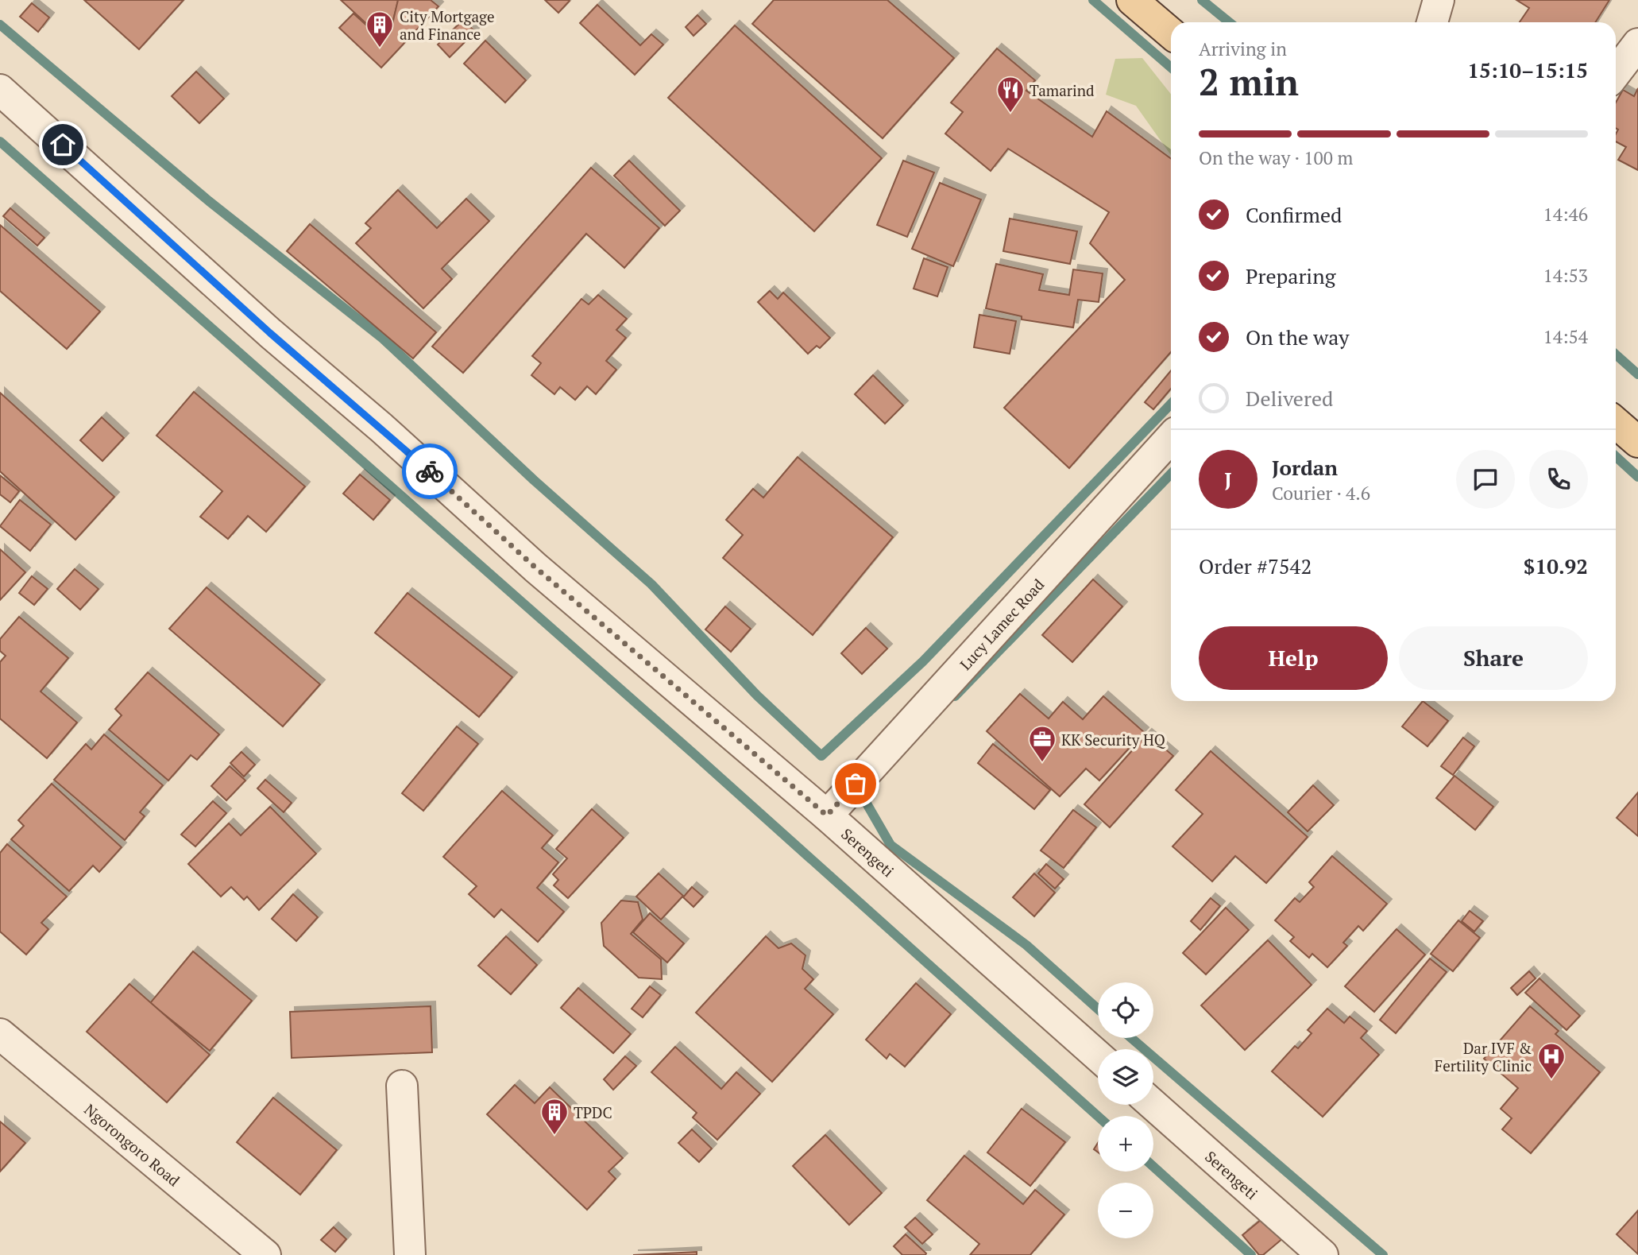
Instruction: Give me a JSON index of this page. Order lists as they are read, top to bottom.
{
  "streets": {
    "street": ["Lucy Lamec Road", "Serengeti", "Ngorongoro Road"]
  },
  "crossings": [
    ["Lucy Lamec Road", "Serengeti"]
  ],
  "places": {
    "building": ["City Mortgage and Finance", "TPDC"],
    "restaurant": ["Tamarind"],
    "office": ["KK Security HQ"],
    "hospital": ["Dar IVF & Fertility Clinic"]
  },
  "page": {
    "heading": ["2 min", "Arriving in", "15:10–15:15"],
    "panel": [
      "Jordan",
      "Courier · 4.6",
      "Order #7542",
      "$10.92"
    ],
    "bar": "On the way · 100 m",
    "list": [
      ["Confirmed", "14:46"],
      ["Preparing", "14:53"],
      ["On the way", "14:54"],
      "Delivered"
    ],
    "round": "J",
    "buttons": ["Help", "Share"],
    "map_buttons": ["+", "−"]
  }
}
